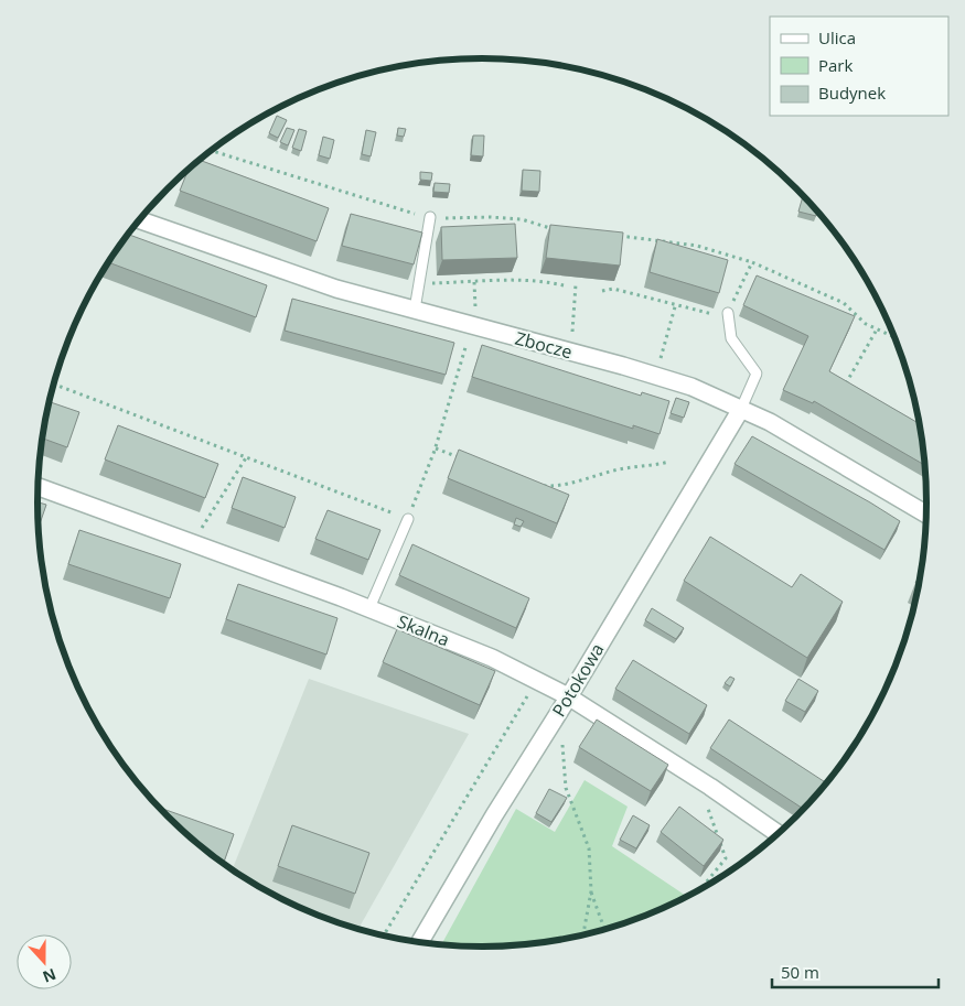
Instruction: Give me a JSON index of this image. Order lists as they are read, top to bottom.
{
  "streets": {
    "street": ["Zbocze", "Skalna", "Potokowa"]
  },
  "crossings": [
    ["Zbocze", "Potokowa"],
    ["Skalna", "Potokowa"]
  ],
  "legend": ["Ulica", "Park", "Budynek"],
  "scale_bar": "50 m",
  "north": "bottom"
}
